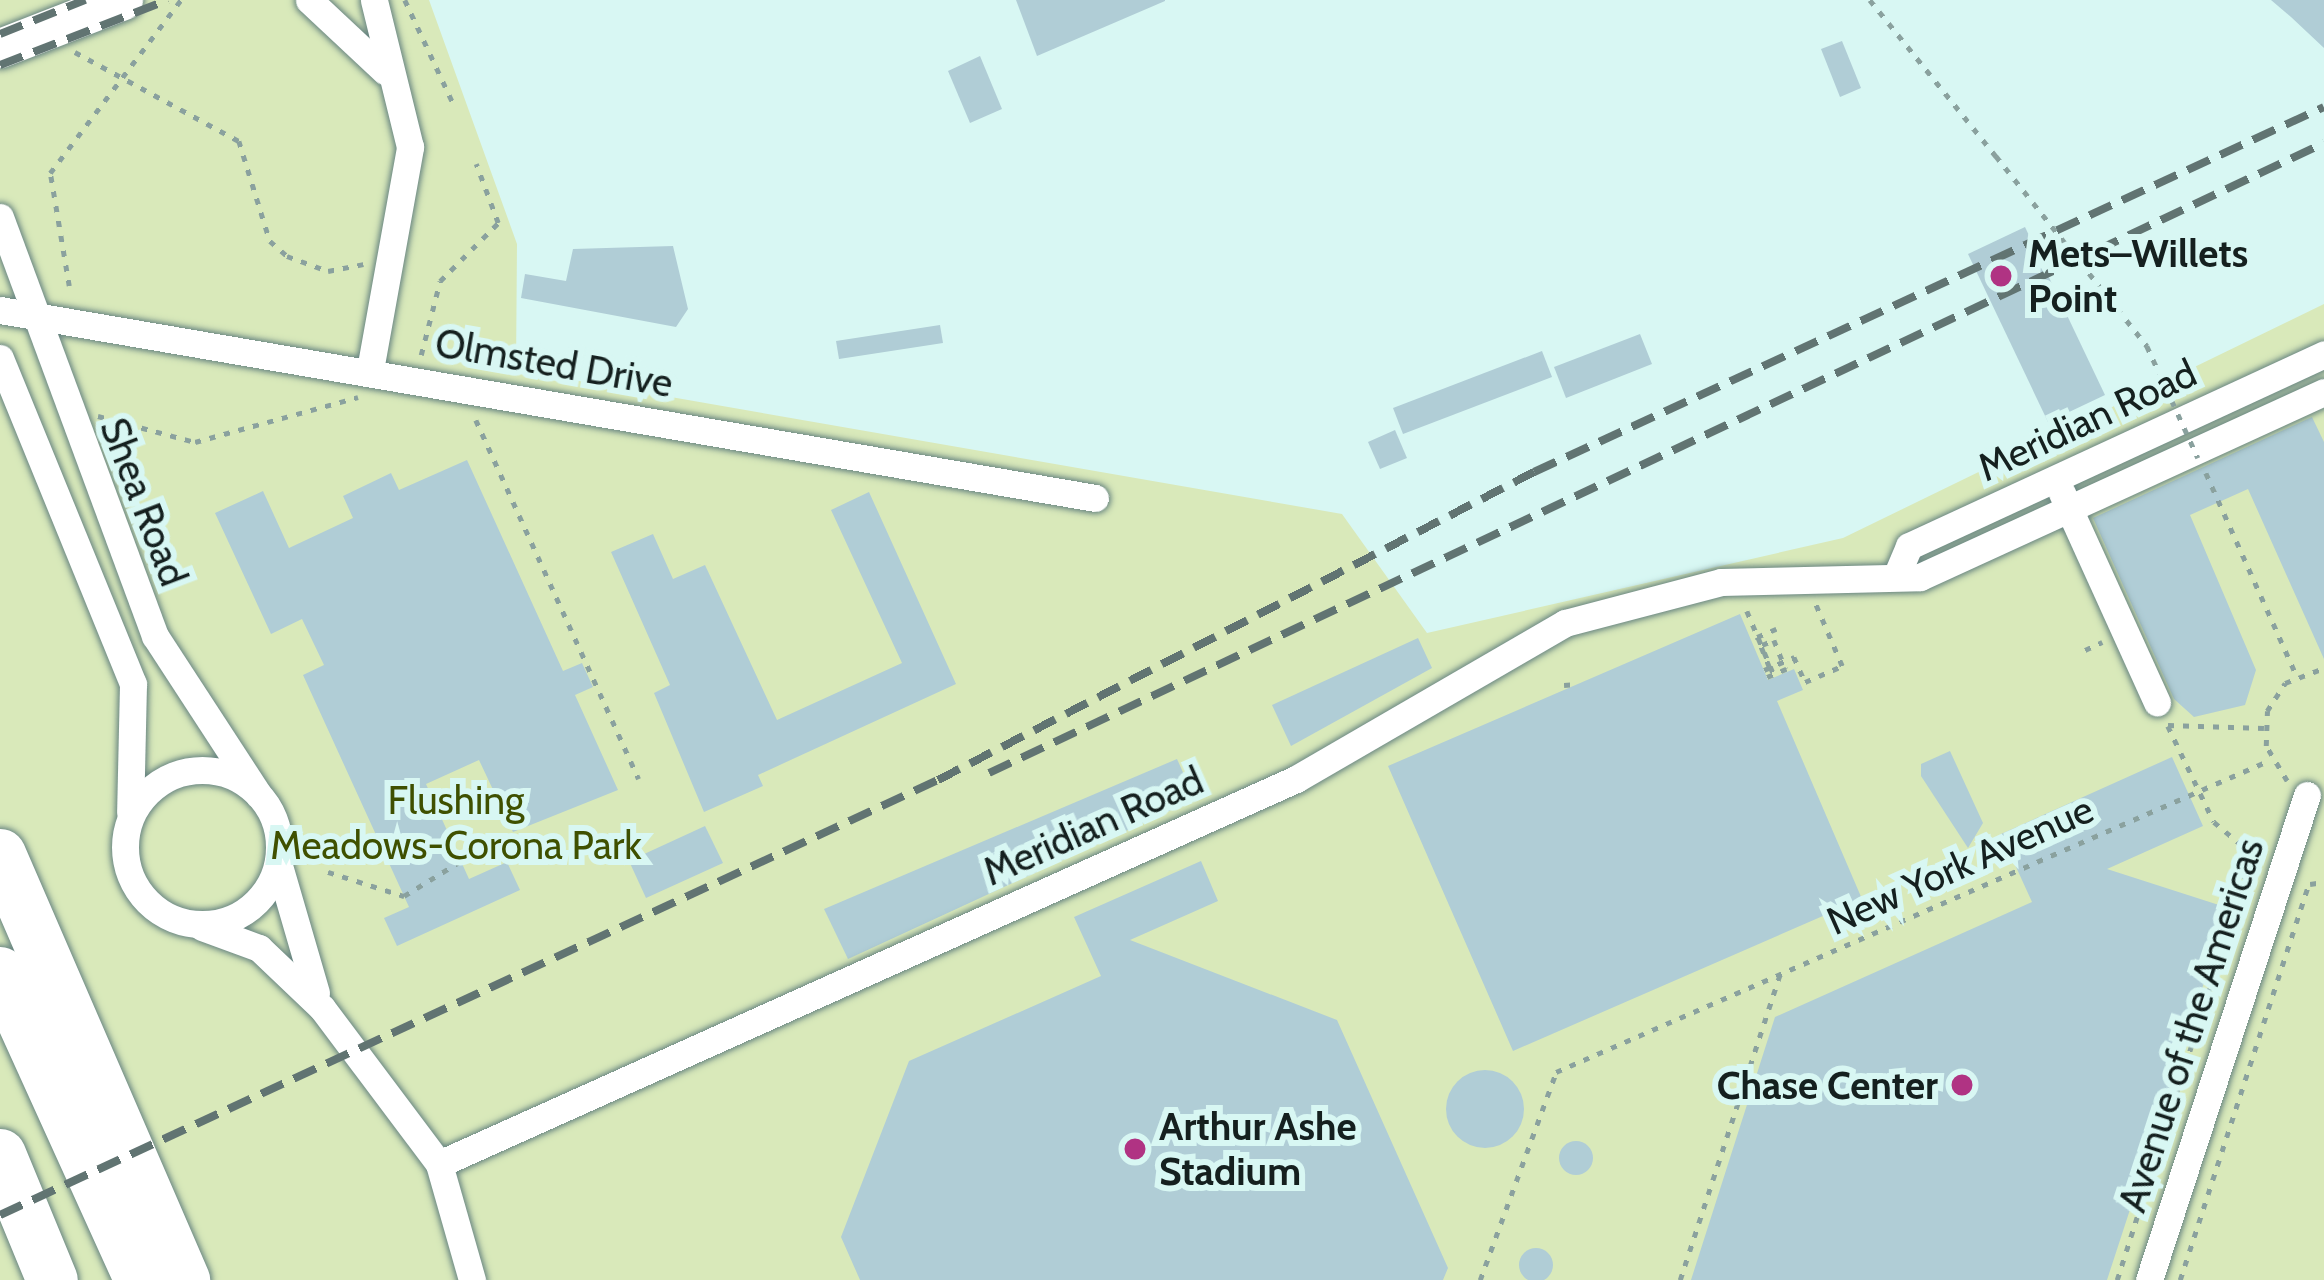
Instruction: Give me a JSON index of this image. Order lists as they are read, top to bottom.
{
  "streets": {
    "street": [
      "Olmsted Drive",
      "Meridian Road",
      "Shea Road",
      "Avenue of the Americas"
    ],
    "path": ["New York Avenue"]
  },
  "crossings": [
    ["Olmsted Drive", "Shea Road"]
  ],
  "parks": ["Flushing Meadows-Corona Park"],
  "places": ["Mets–Willets Point", "Chase Center", "Arthur Ashe Stadium"]
}
